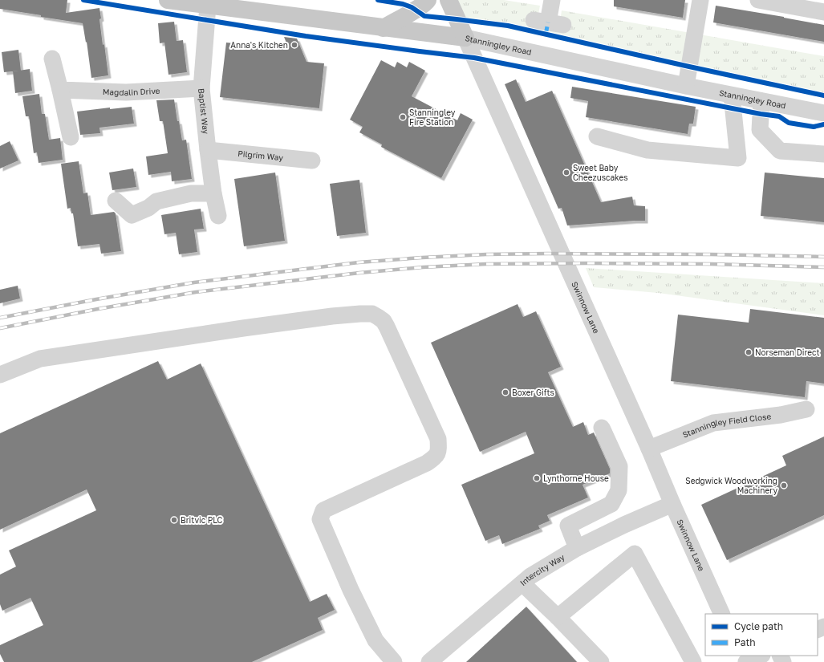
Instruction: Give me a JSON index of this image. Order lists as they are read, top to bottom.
{
  "streets": {
    "main road": ["Stanningley Road", "Swinnow Lane"],
    "street": [
      "Magdalin Drive",
      "Baptist Way",
      "Pilgrim Way",
      "Stanningley Field Close",
      "Intercity Way"
    ]
  },
  "crossings": [
    ["Stanningley Road", "Baptist Way"],
    ["Stanningley Road", "Swinnow Lane"],
    ["Magdalin Drive", "Baptist Way"],
    ["Baptist Way", "Pilgrim Way"],
    ["Swinnow Lane", "Stanningley Field Close"],
    ["Swinnow Lane", "Intercity Way"]
  ],
  "places": [
    "Anna's Kitchen",
    "Stanningley Fire Station",
    "Sweet Baby Cheezuscakes",
    "Norseman Direct",
    "Boxer Gifts",
    "Lynthorne House",
    "Sedgwick Woodworking Machinery",
    "Britvic PLC"
  ],
  "legend": ["Cycle path", "Path"]
}
